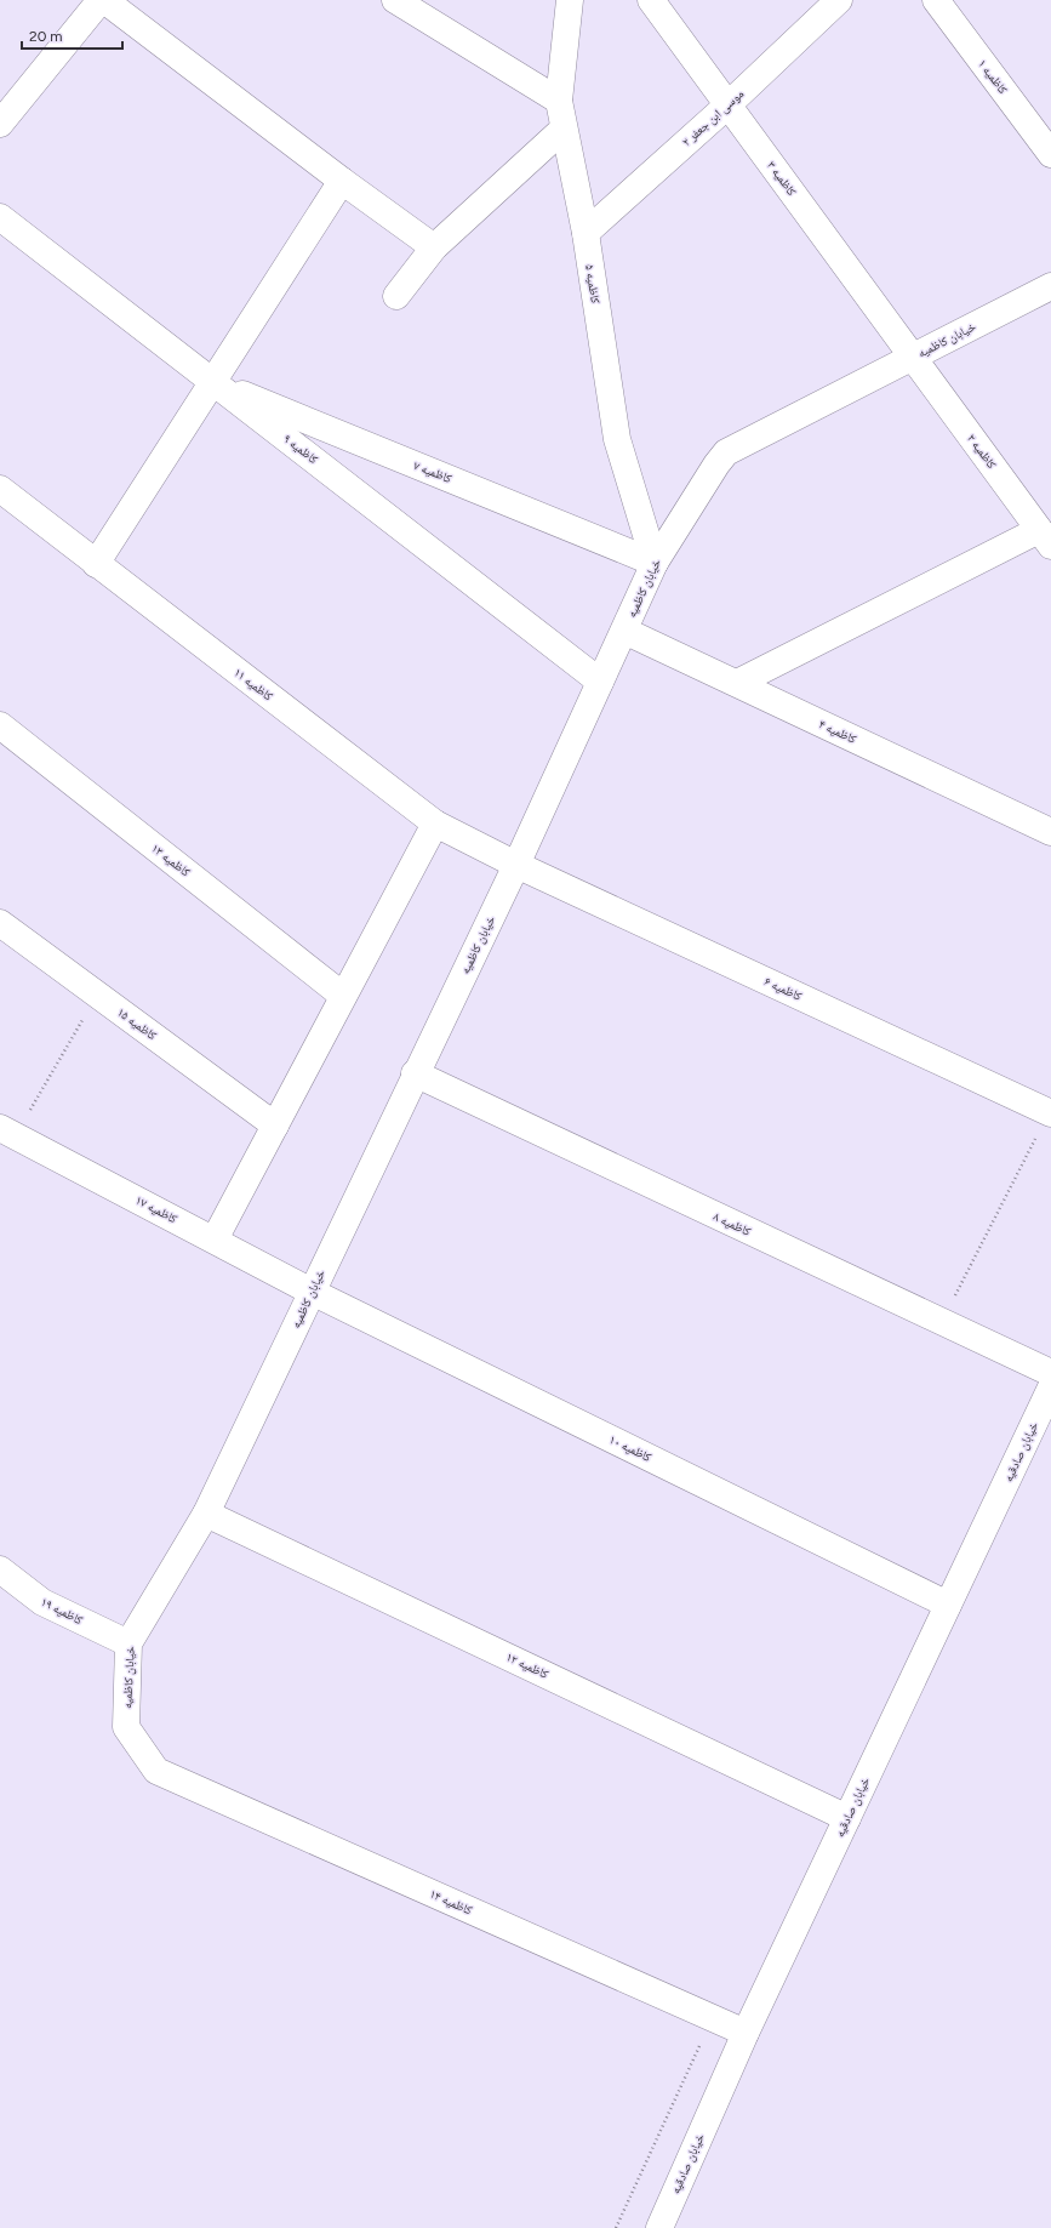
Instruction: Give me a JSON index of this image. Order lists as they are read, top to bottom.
{
  "streets": {
    "street": [
      "کاظمیه ۱",
      "موسی ابن جعفر ۲",
      "کاظمیه ۳",
      "کاظمیه ۵",
      "خیابان کاظمیه",
      "کاظمیه ۹",
      "کاظمیه ۲",
      "کاظمیه ۷",
      "کاظمیه ۱۱",
      "کاظمیه ۴",
      "کاظمیه ۱۳",
      "کاظمیه ۶",
      "کاظمیه ۱۵",
      "کاظمیه ۱۷",
      "کاظمیه ۸",
      "کاظمیه ۱۰",
      "خیابان صادقیه",
      "کاظمیه ۱۹",
      "کاظمیه ۱۲",
      "کاظمیه ۱۴"
    ]
  },
  "crossings": [
    ["موسی ابن جعفر ۲", "کاظمیه ۳"],
    ["موسی ابن جعفر ۲", "کاظمیه ۵"],
    ["کاظمیه ۳", "خیابان کاظمیه"],
    ["کاظمیه ۳", "کاظمیه ۲"],
    ["کاظمیه ۵", "خیابان کاظمیه"],
    ["کاظمیه ۵", "کاظمیه ۷"],
    ["خیابان کاظمیه", "کاظمیه ۹"],
    ["خیابان کاظمیه", "کاظمیه ۲"],
    ["خیابان کاظمیه", "کاظمیه ۷"],
    ["خیابان کاظمیه", "کاظمیه ۱۱"],
    ["خیابان کاظمیه", "کاظمیه ۴"],
    ["خیابان کاظمیه", "کاظمیه ۶"],
    ["خیابان کاظمیه", "کاظمیه ۱۷"],
    ["خیابان کاظمیه", "کاظمیه ۸"],
    ["خیابان کاظمیه", "کاظمیه ۱۰"],
    ["خیابان کاظمیه", "کاظمیه ۱۹"],
    ["خیابان کاظمیه", "کاظمیه ۱۲"],
    ["خیابان کاظمیه", "کاظمیه ۱۴"],
    ["کاظمیه ۹", "کاظمیه ۷"],
    ["کاظمیه ۱۱", "کاظمیه ۶"],
    ["کاظمیه ۱۷", "کاظمیه ۱۰"],
    ["کاظمیه ۱۰", "خیابان صادقیه"],
    ["خیابان صادقیه", "کاظمیه ۱۲"],
    ["خیابان صادقیه", "کاظمیه ۱۴"]
  ],
  "scale_bar": "20 m"
}
